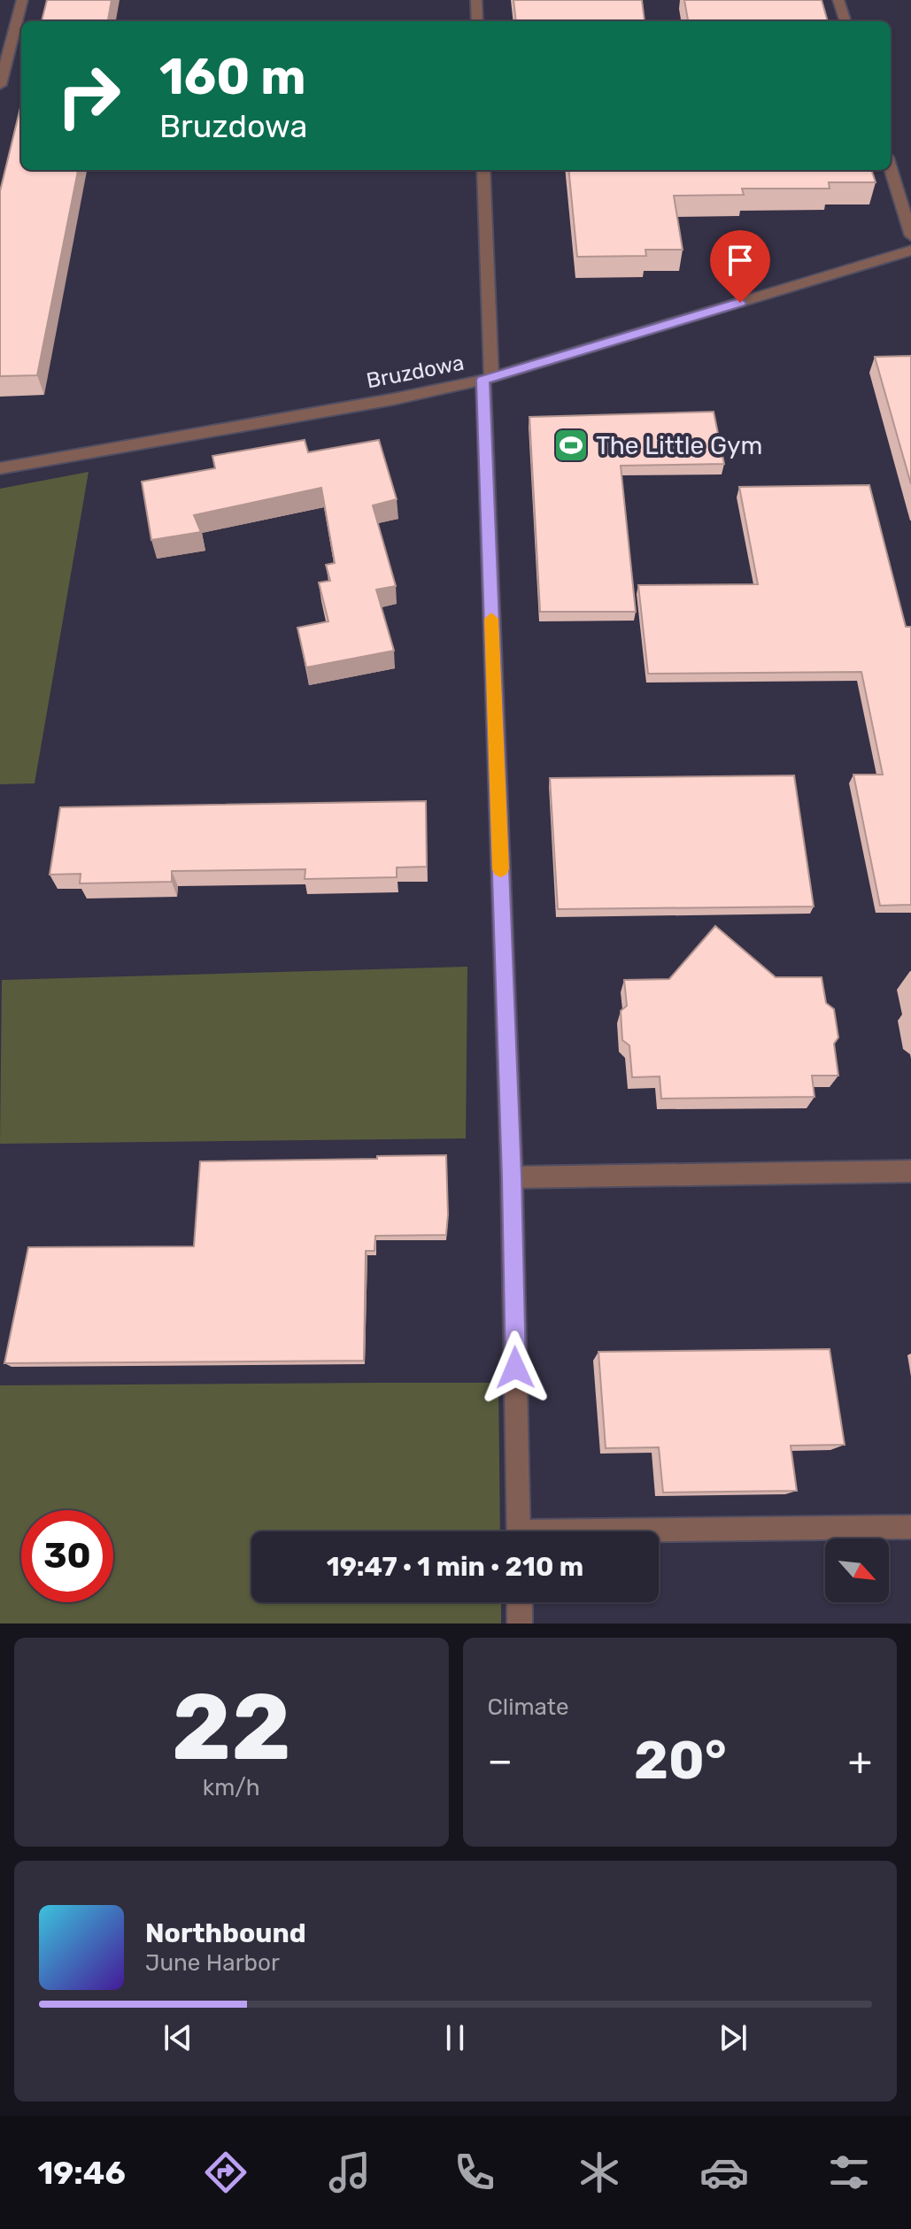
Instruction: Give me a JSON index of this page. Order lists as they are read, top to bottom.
{
  "streets": {
    "street": ["Bruzdowa"]
  },
  "places": {
    "sports": ["The Little Gym"]
  },
  "north": "bottom right",
  "page": {
    "turn": ["160 m", "Bruzdowa"],
    "limit": "30",
    "trip": "19:47 · 1 min · 210 m",
    "tile": [
      ["22", "km/h"],
      "Climate"
    ],
    "heat": ["−", "20°", "+"],
    "song": ["Northbound", "June Harbor"],
    "tabs": "19:46"
  }
}
